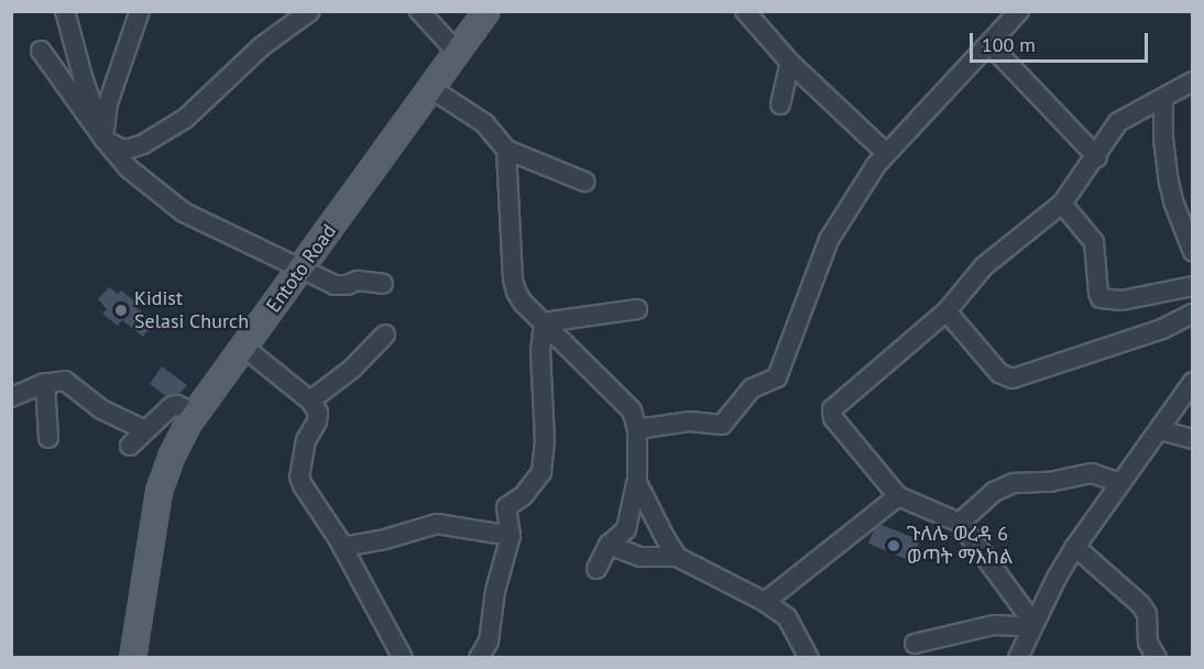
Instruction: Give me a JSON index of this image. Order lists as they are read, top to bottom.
{
  "streets": {
    "main road": ["Entoto Road"]
  },
  "places": ["Kidist Selasi Church", "ጉለሌ ወረዳ 6 ወጣት ማእከል"],
  "scale_bar": "100 m"
}
